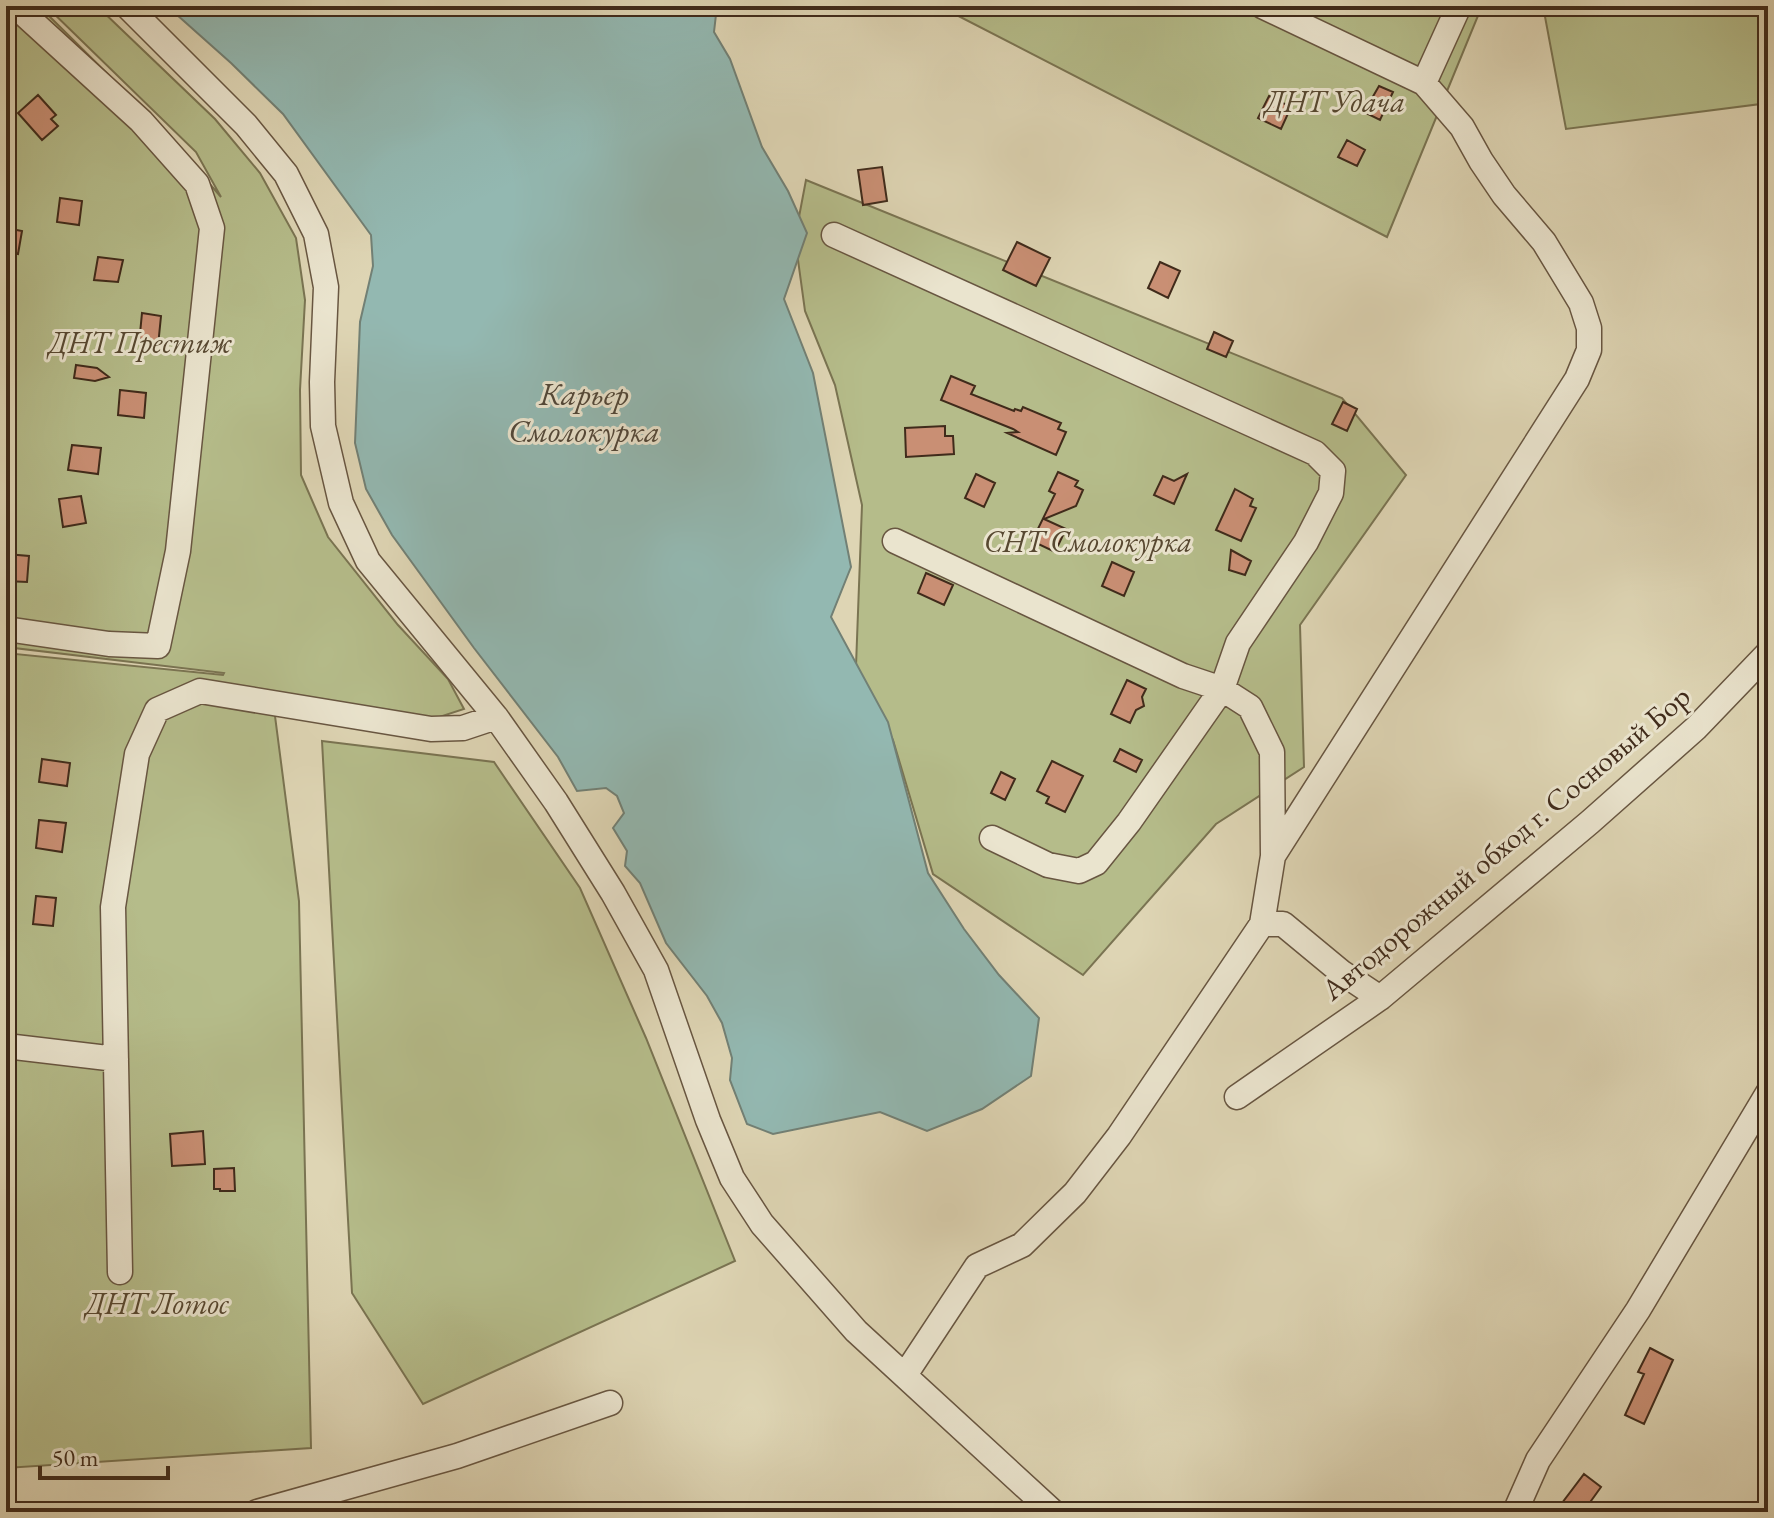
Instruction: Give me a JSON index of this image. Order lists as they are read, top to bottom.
{
  "streets": {
    "street": ["Автодорожный обход г. Сосновый Бор"]
  },
  "water": ["Карьер Смолокурка"],
  "parks": [
    "ДНТ Удача",
    "ДНТ Престиж",
    "СНТ Смолокурка",
    "ДНТ Лотос"
  ],
  "scale_bar": "50 m"
}
